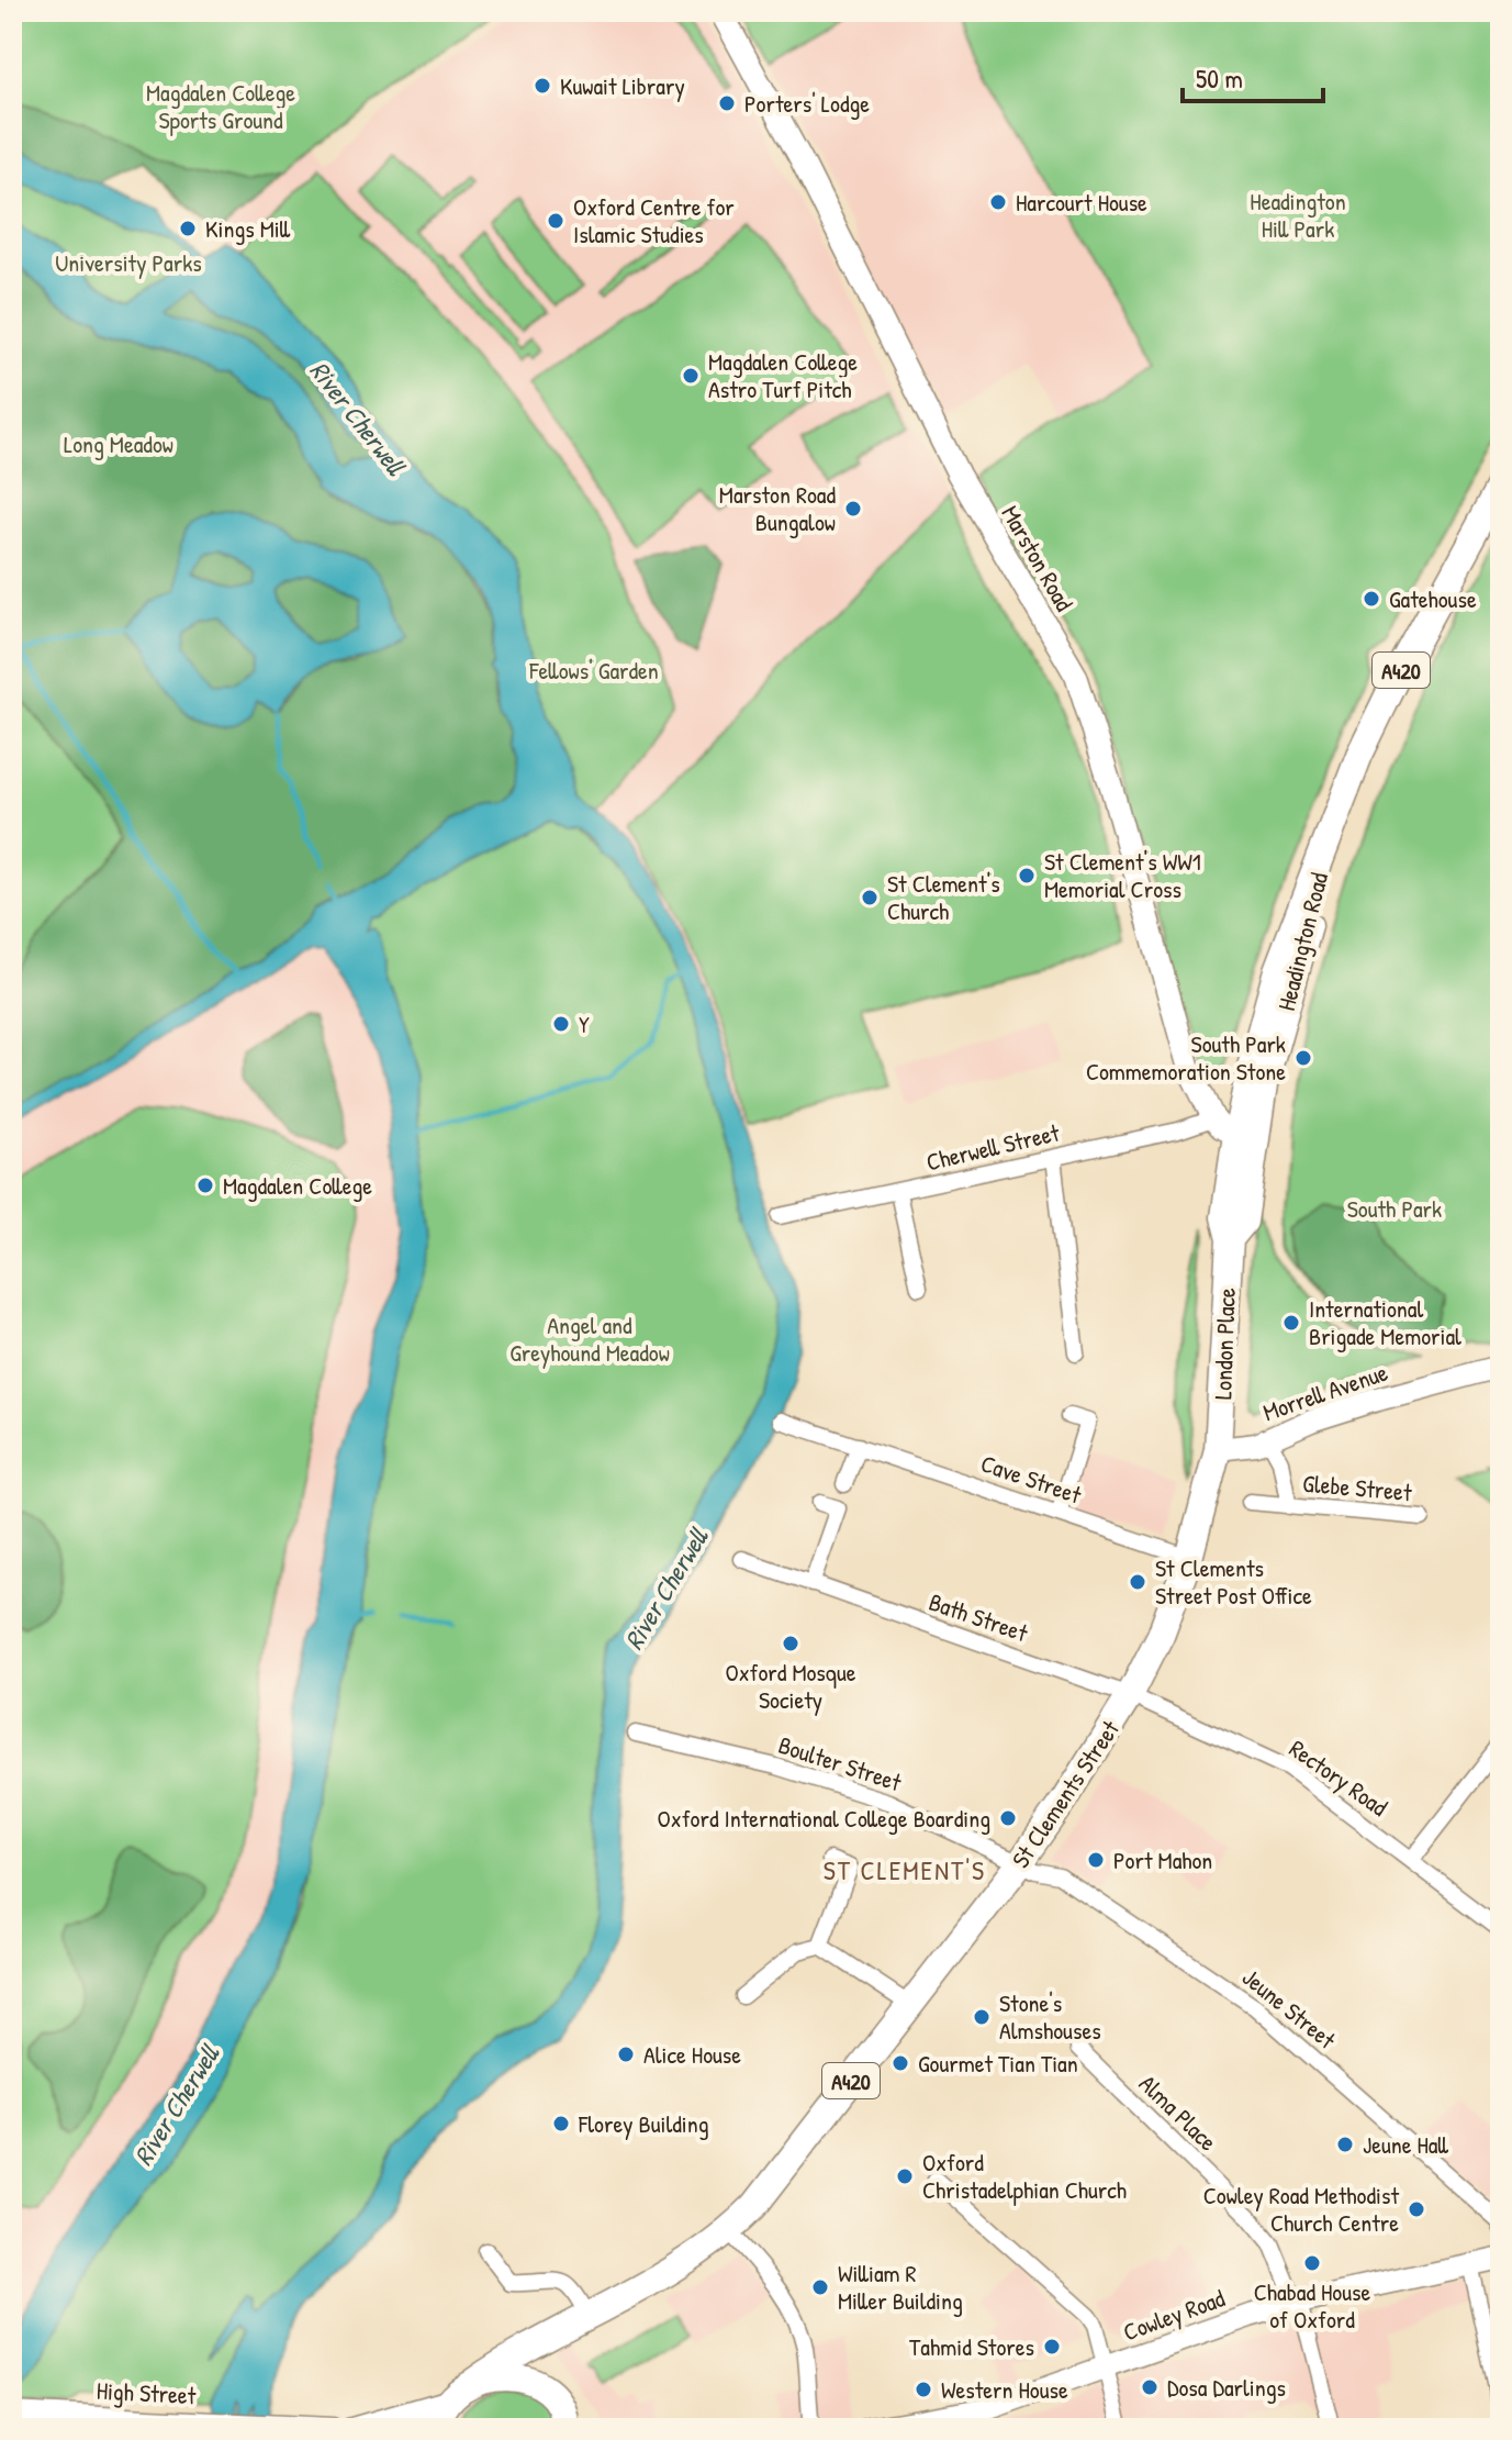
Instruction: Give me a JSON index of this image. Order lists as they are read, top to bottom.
{
  "streets": {
    "main road": [
      "Marston Road",
      "A420",
      "Headington Road",
      "London Place",
      "Morrell Avenue",
      "St Clements Street",
      "Cowley Road",
      "High Street"
    ],
    "street": [
      "Cherwell Street",
      "Cave Street",
      "Glebe Street",
      "Bath Street",
      "Boulter Street",
      "Rectory Road",
      "Jeune Street",
      "Alma Place"
    ]
  },
  "crossings": [
    ["Marston Road", "Headington Road"],
    ["Marston Road", "Cherwell Street"],
    ["Marston Road", "London Place"],
    ["Headington Road", "London Place"],
    ["London Place", "Morrell Avenue"],
    ["London Place", "St Clements Street"],
    ["Morrell Avenue", "Glebe Street"],
    ["Morrell Avenue", "St Clements Street"],
    ["Cave Street", "St Clements Street"],
    ["Bath Street", "Rectory Road"],
    ["Bath Street", "St Clements Street"],
    ["Boulter Street", "St Clements Street"],
    ["Boulter Street", "Jeune Street"],
    ["Rectory Road", "St Clements Street"],
    ["St Clements Street", "Jeune Street"],
    ["Alma Place", "Cowley Road"]
  ],
  "districts": ["ST CLEMENT'S"],
  "water": ["River Cherwell"],
  "parks": [
    "Magdalen College Sports Ground",
    "Headington Hill Park",
    "University Parks",
    "Long Meadow",
    "Fellows' Garden",
    "South Park",
    "Angel and Greyhound Meadow"
  ],
  "places": [
    "Kuwait Library",
    "Porters' Lodge",
    "Harcourt House",
    "Oxford Centre for Islamic Studies",
    "Kings Mill",
    "Magdalen College Astro Turf Pitch",
    "Marston Road Bungalow",
    "Gatehouse",
    "St Clement's WW1 Memorial Cross",
    "St Clement's Church",
    "Y",
    "South Park Commemoration Stone",
    "Magdalen College",
    "International Brigade Memorial",
    "St Clements Street Post Office",
    "Oxford Mosque Society",
    "Oxford International College Boarding",
    "Port Mahon",
    "Stone's Almshouses",
    "Alice House",
    "Gourmet Tian Tian",
    "Florey Building",
    "Jeune Hall",
    "Oxford Christadelphian Church",
    "Cowley Road Methodist Church Centre",
    "Chabad House of Oxford",
    "William R Miller Building",
    "Tahmid Stores",
    "Dosa Darlings",
    "Western House"
  ],
  "scale_bar": "50 m"
}
